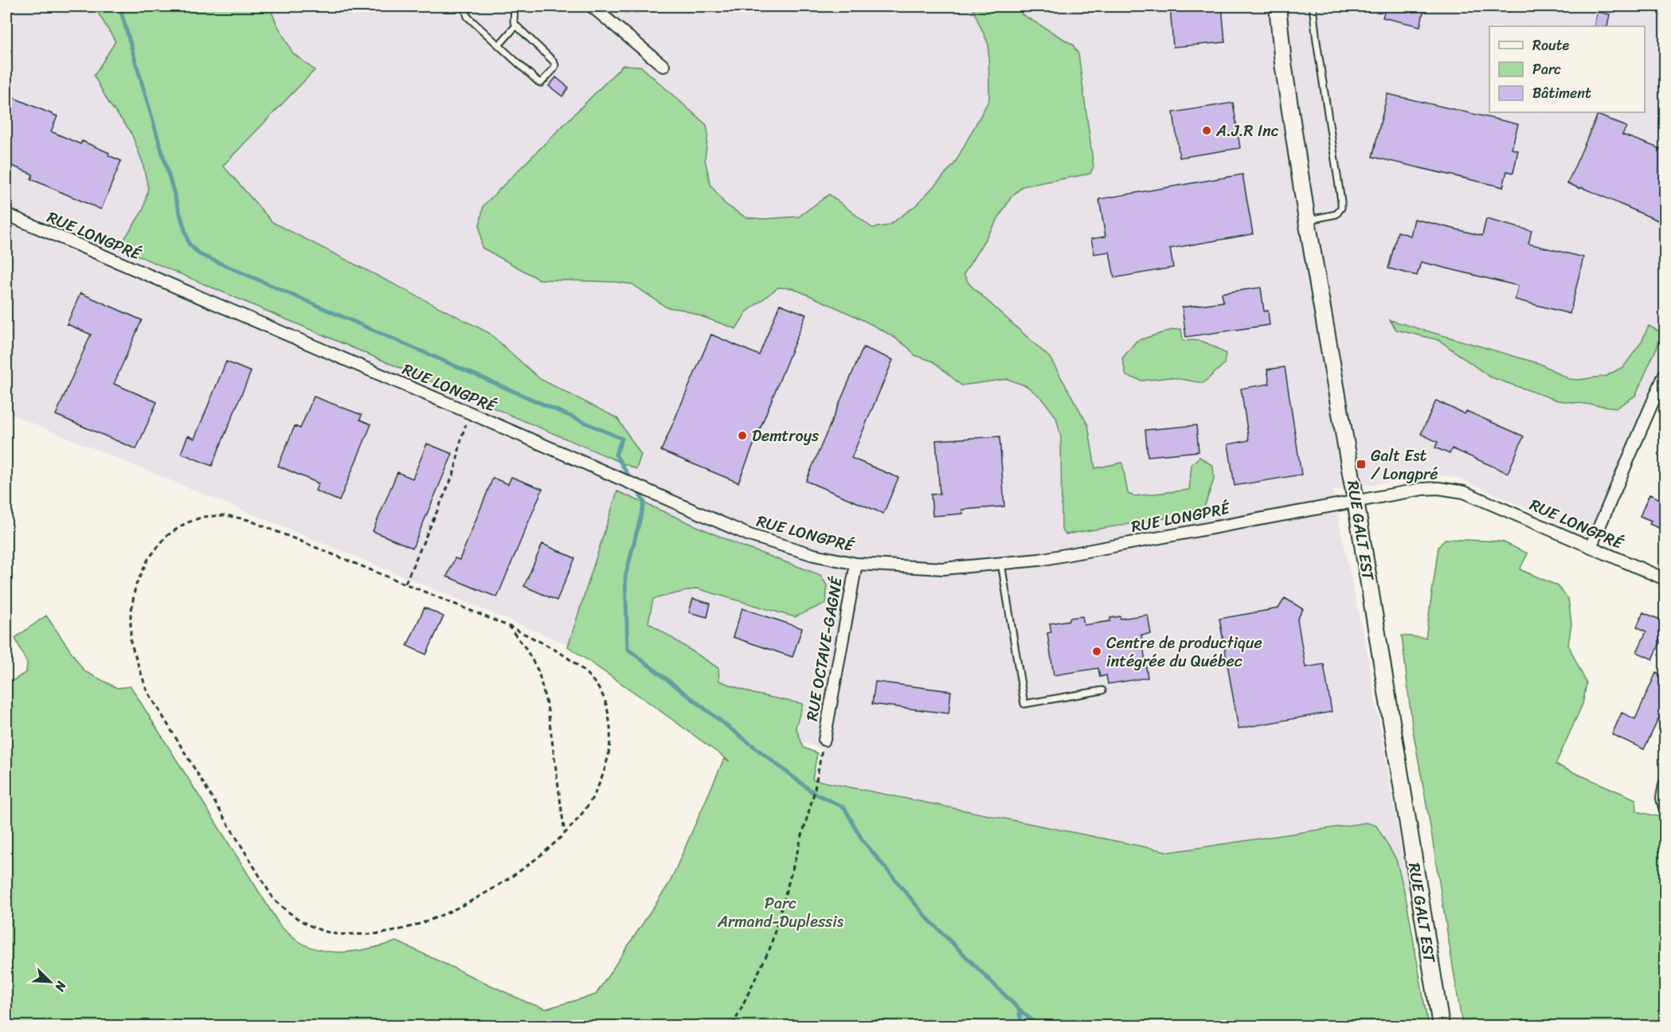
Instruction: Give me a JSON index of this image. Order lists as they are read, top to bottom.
{
  "streets": {
    "street": ["RUE LONGPRÉ", "RUE GALT EST", "RUE OCTAVE-GAGNÉ"]
  },
  "crossings": [
    ["RUE LONGPRÉ", "RUE GALT EST"],
    ["RUE LONGPRÉ", "RUE OCTAVE-GAGNÉ"]
  ],
  "parks": ["Parc Armand-Duplessis"],
  "places": {
    "other": ["A.J.R Inc", "Demtroys", "Centre de productique intégrée du Québec"],
    "transit": ["Galt Est / Longpré"]
  },
  "legend": ["Route", "Parc", "Bâtiment"],
  "north": "bottom right"
}
